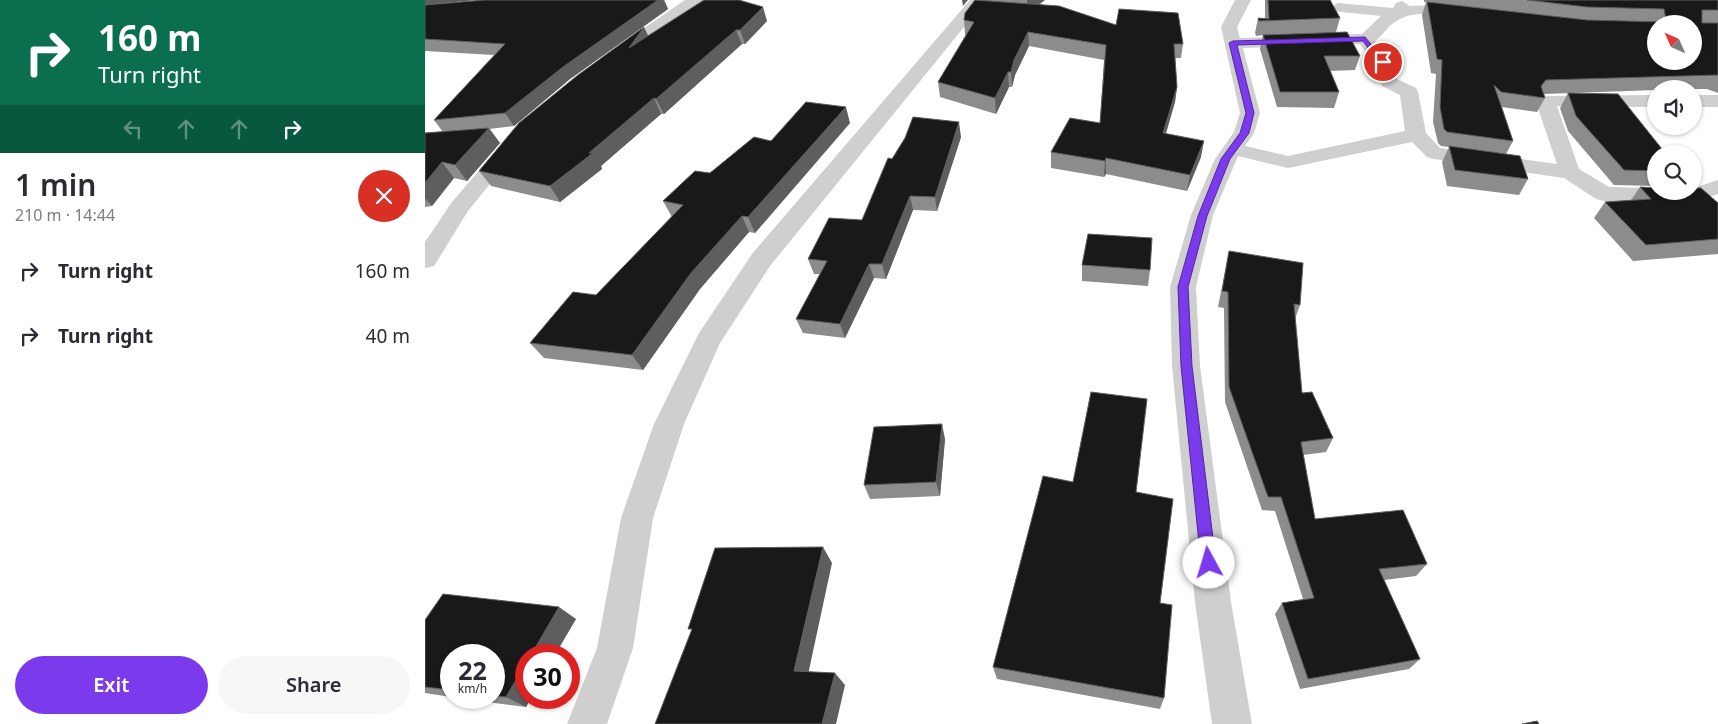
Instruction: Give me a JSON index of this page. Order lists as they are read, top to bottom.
{
  "north": "top left",
  "page": {
    "turn": ["160 m", "Turn right"],
    "heading": ["1 min", "210 m · 14:44"],
    "list": [
      {
        "name": "Turn right",
        "value": "160 m"
      },
      {
        "name": "Turn right",
        "value": "40 m"
      }
    ],
    "speed": "22 km/h",
    "limit": "30",
    "buttons": ["Exit", "Share"]
  }
}
